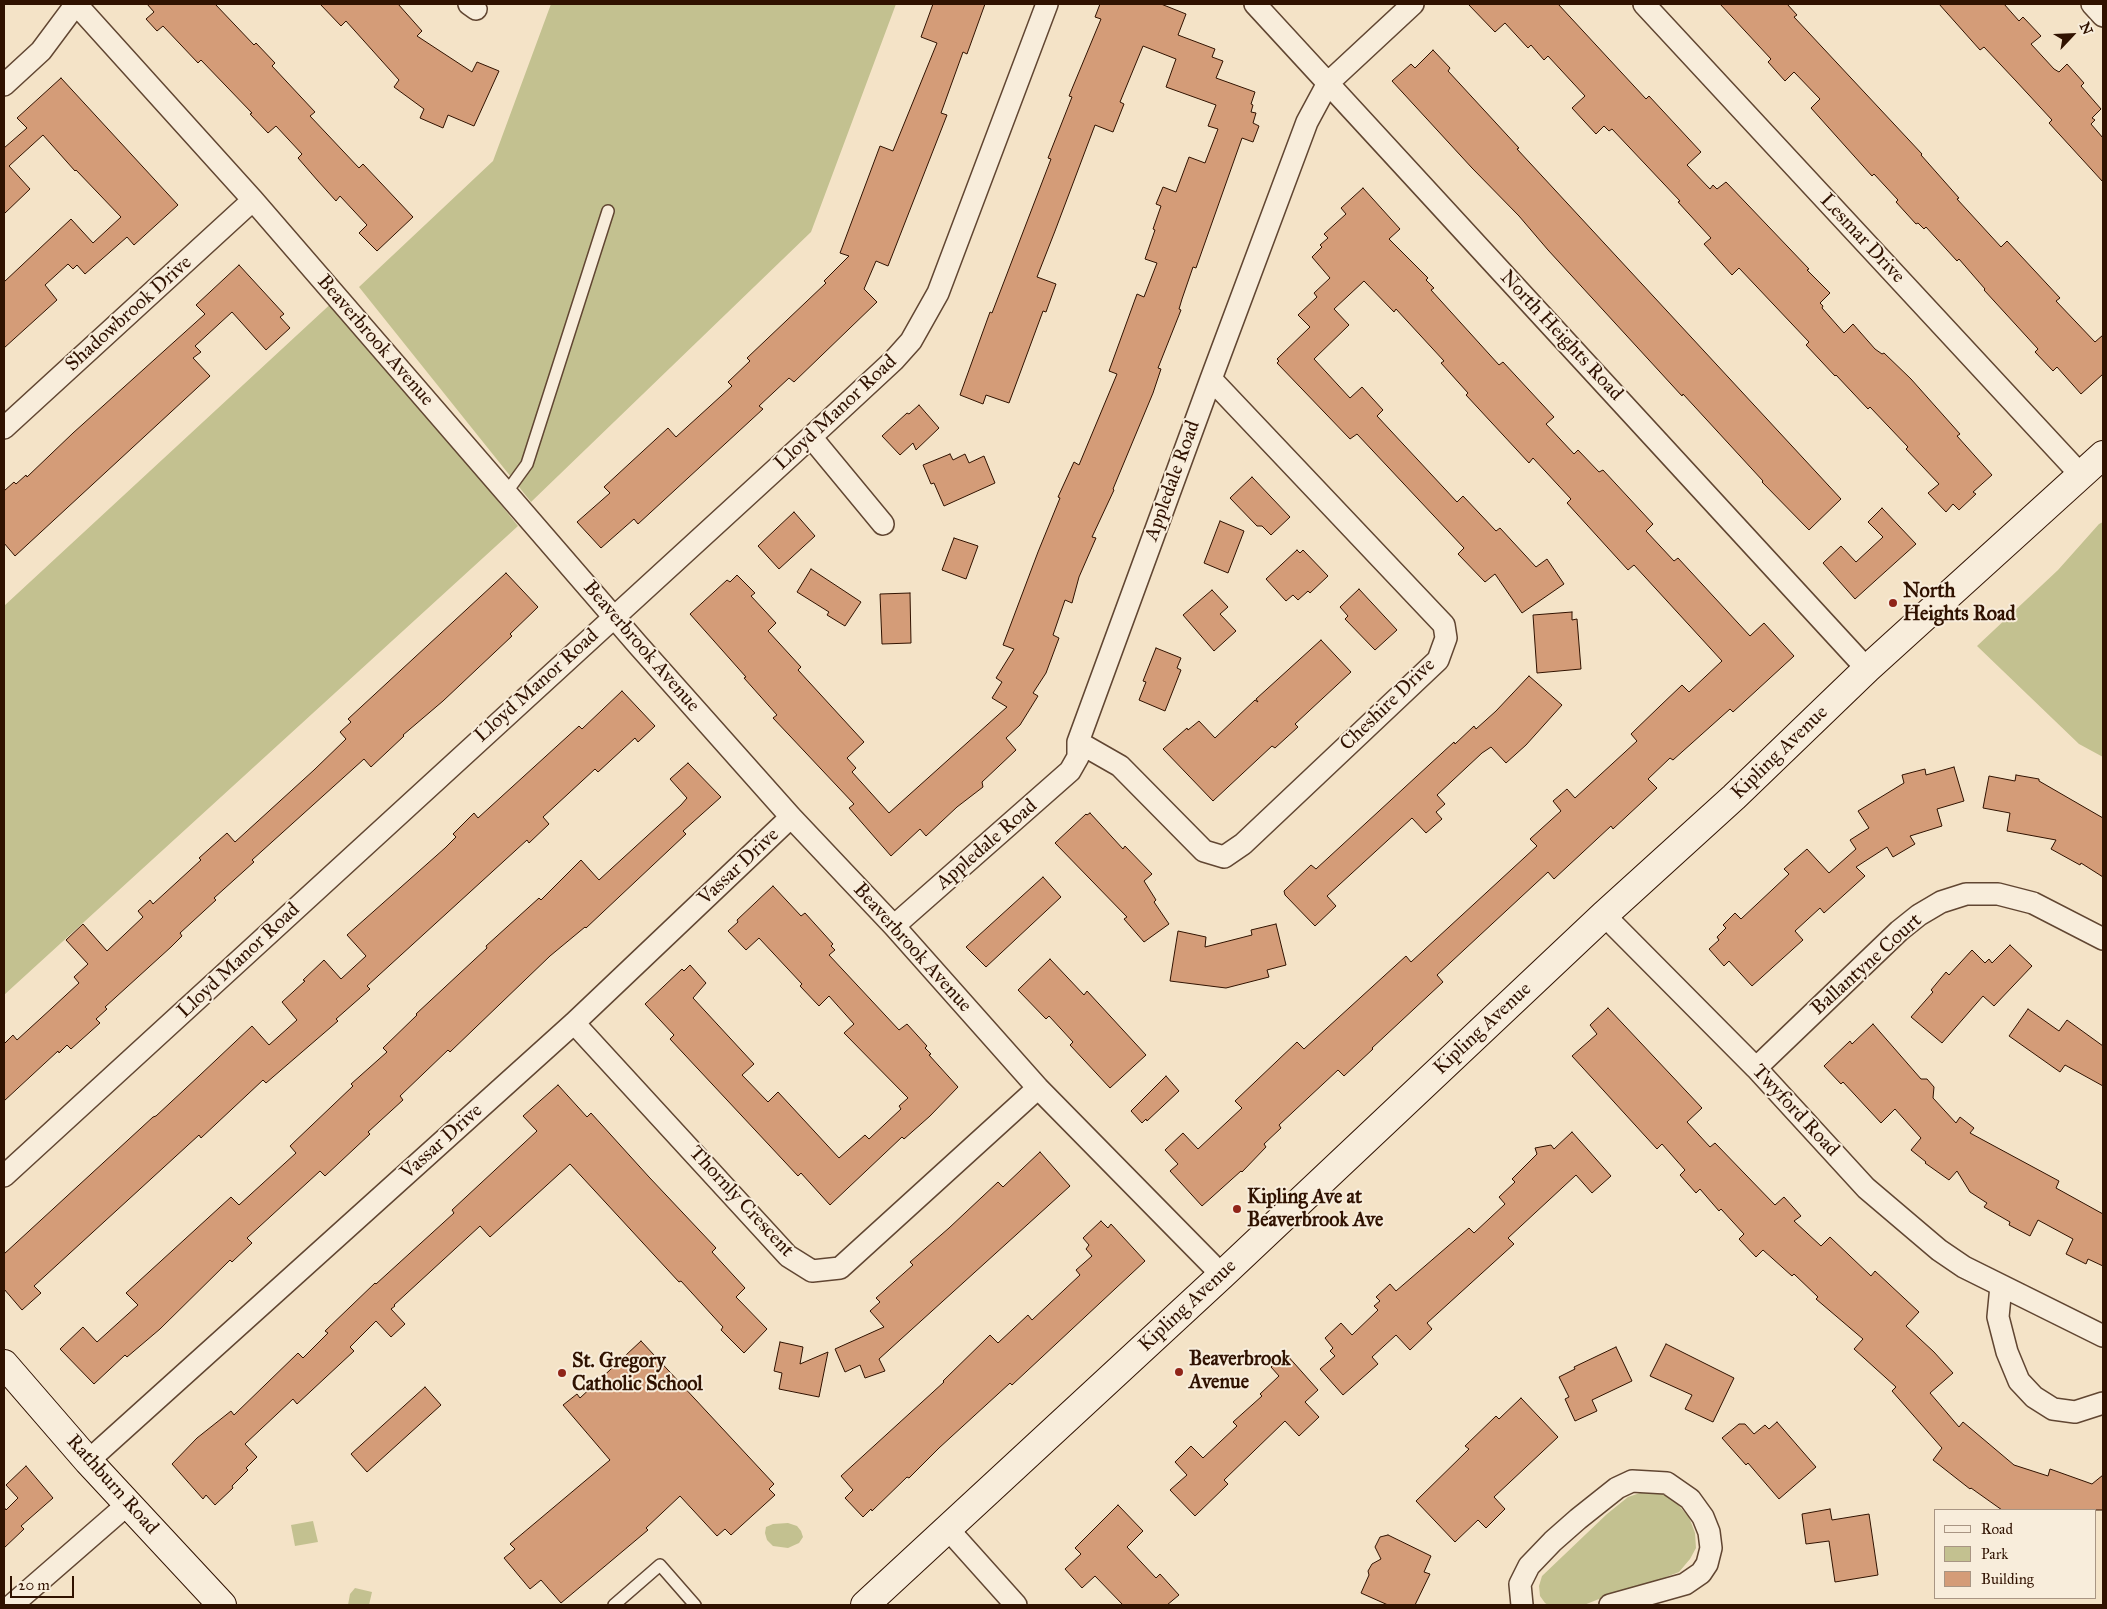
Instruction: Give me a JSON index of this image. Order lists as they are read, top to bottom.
{
  "streets": {
    "main road": ["Kipling Avenue", "Rathburn Road"],
    "street": [
      "Lesmar Drive",
      "Shadowbrook Drive",
      "North Heights Road",
      "Beaverbrook Avenue",
      "Lloyd Manor Road",
      "Appledale Road",
      "Cheshire Drive",
      "Vassar Drive",
      "Ballantyne Court",
      "Twyford Road",
      "Thornly Crescent"
    ]
  },
  "crossings": [
    ["Lesmar Drive", "Kipling Avenue"],
    ["Shadowbrook Drive", "Beaverbrook Avenue"],
    ["North Heights Road", "Appledale Road"],
    ["North Heights Road", "Kipling Avenue"],
    ["Beaverbrook Avenue", "Lloyd Manor Road"],
    ["Beaverbrook Avenue", "Appledale Road"],
    ["Beaverbrook Avenue", "Kipling Avenue"],
    ["Beaverbrook Avenue", "Vassar Drive"],
    ["Beaverbrook Avenue", "Thornly Crescent"],
    ["Appledale Road", "Cheshire Drive"],
    ["Kipling Avenue", "Twyford Road"],
    ["Vassar Drive", "Thornly Crescent"],
    ["Vassar Drive", "Rathburn Road"],
    ["Ballantyne Court", "Twyford Road"]
  ],
  "places": [
    "North Heights Road",
    "Kipling Ave at Beaverbrook Ave",
    "Beaverbrook Avenue",
    "St. Gregory Catholic School"
  ],
  "legend": ["Road", "Park", "Building"],
  "scale_bar": "20 m",
  "north": "top right"
}
